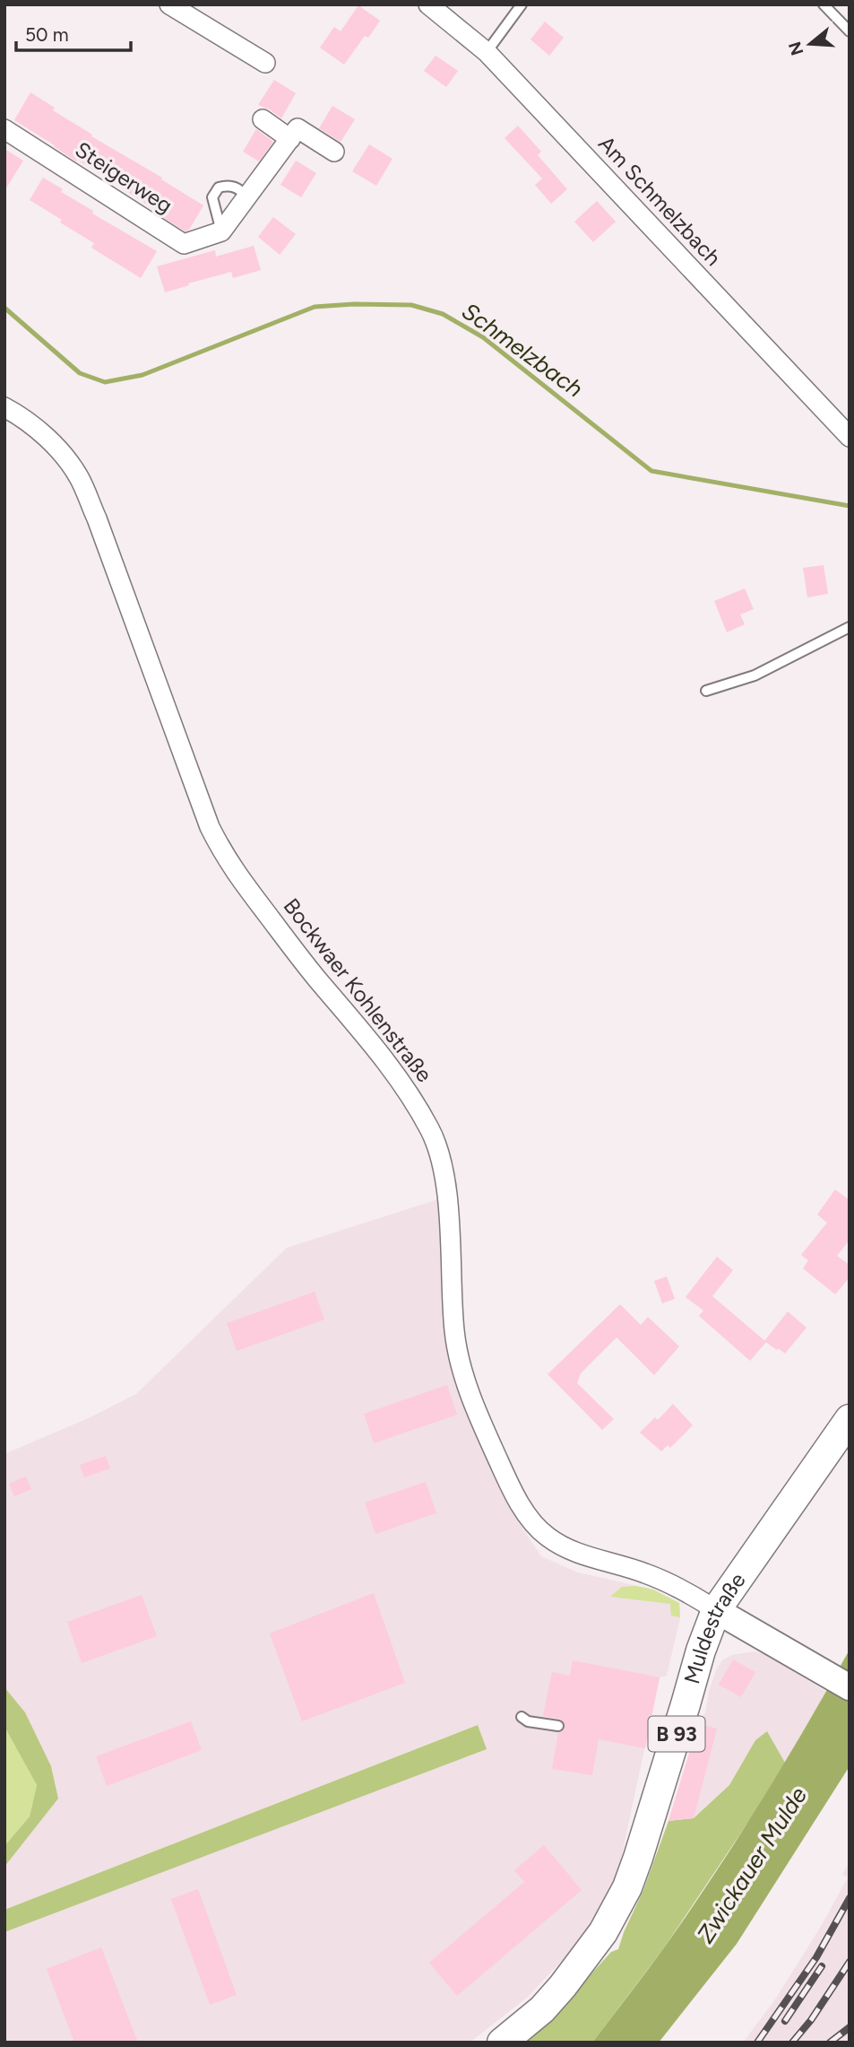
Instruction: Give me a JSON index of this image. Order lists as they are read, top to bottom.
{
  "streets": {
    "main road": ["Muldestraße", "B 93"],
    "street": ["Steigerweg", "Am Schmelzbach", "Bockwaer Kohlenstraße"]
  },
  "crossings": [
    ["Bockwaer Kohlenstraße", "Muldestraße"]
  ],
  "water": ["Schmelzbach", "Zwickauer Mulde"],
  "scale_bar": "50 m",
  "north": "left"
}
